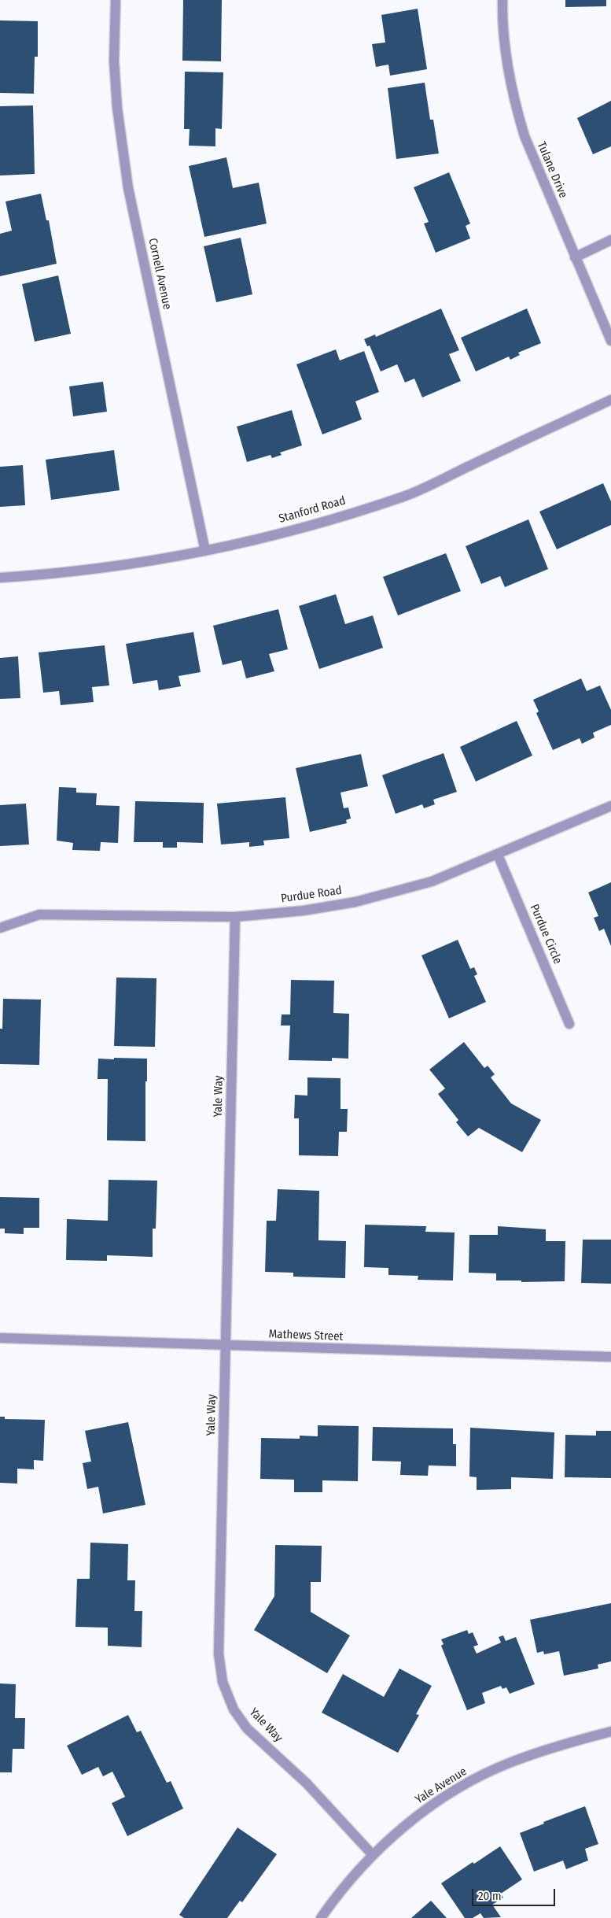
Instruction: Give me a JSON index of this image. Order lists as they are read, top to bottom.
{
  "streets": {
    "street": [
      "Tulane Drive",
      "Cornell Avenue",
      "Stanford Road",
      "Purdue Road",
      "Purdue Circle",
      "Yale Way",
      "Mathews Street",
      "Yale Avenue"
    ]
  },
  "crossings": [
    ["Cornell Avenue", "Stanford Road"],
    ["Purdue Road", "Purdue Circle"],
    ["Purdue Road", "Yale Way"],
    ["Yale Way", "Mathews Street"],
    ["Yale Way", "Yale Avenue"]
  ],
  "scale_bar": "20 m"
}
